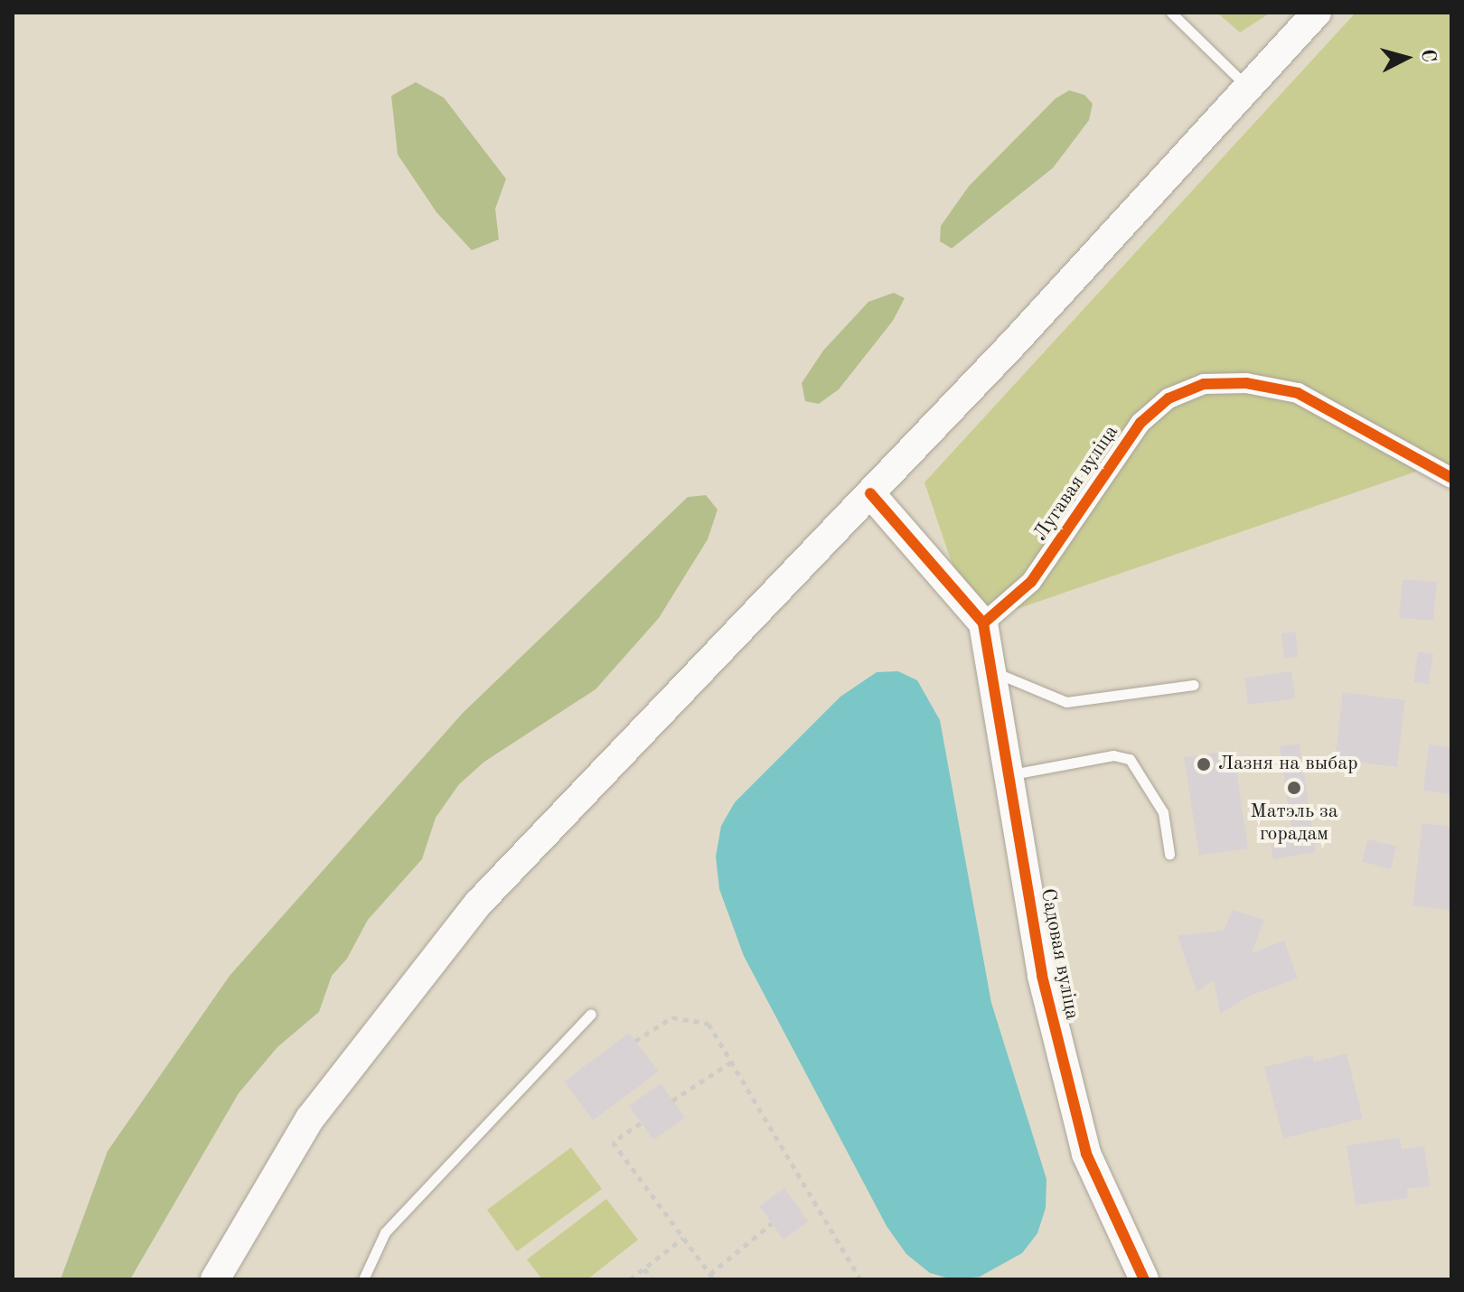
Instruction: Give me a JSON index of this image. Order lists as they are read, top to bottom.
{
  "streets": {
    "main road": ["Садовая вуліца"],
    "street": ["Лугавая вуліца"]
  },
  "crossings": [
    ["Лугавая вуліца", "Садовая вуліца"]
  ],
  "places": ["Лазня на выбар", "Матэль за горадам"],
  "north": "right"
}
